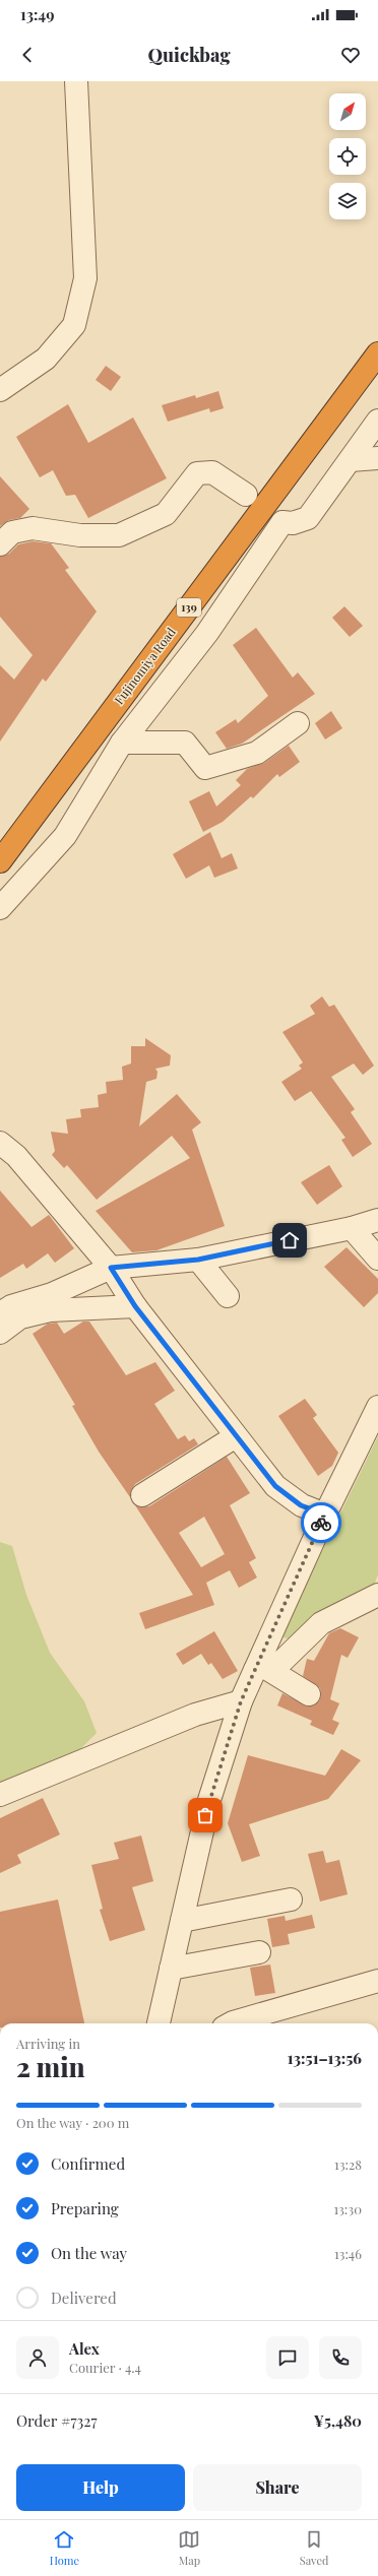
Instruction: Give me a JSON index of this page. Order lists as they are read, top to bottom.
{
  "streets": {
    "highway": ["139", "Fujinomiya Road"]
  },
  "north": "top right",
  "page": {
    "status": "13:49",
    "header": "Quickbag",
    "heading": ["2 min", "Arriving in", "13:51–13:56"],
    "panel": [
      "Alex",
      "Courier · 4.4",
      "Order #7327",
      "¥5,480"
    ],
    "bar": "On the way · 200 m",
    "list": [
      ["Confirmed", "13:28"],
      ["Preparing", "13:30"],
      ["On the way", "13:46"],
      "Delivered"
    ],
    "buttons": ["Help", "Share"],
    "tabs": ["Home", "Map", "Saved"]
  }
}
